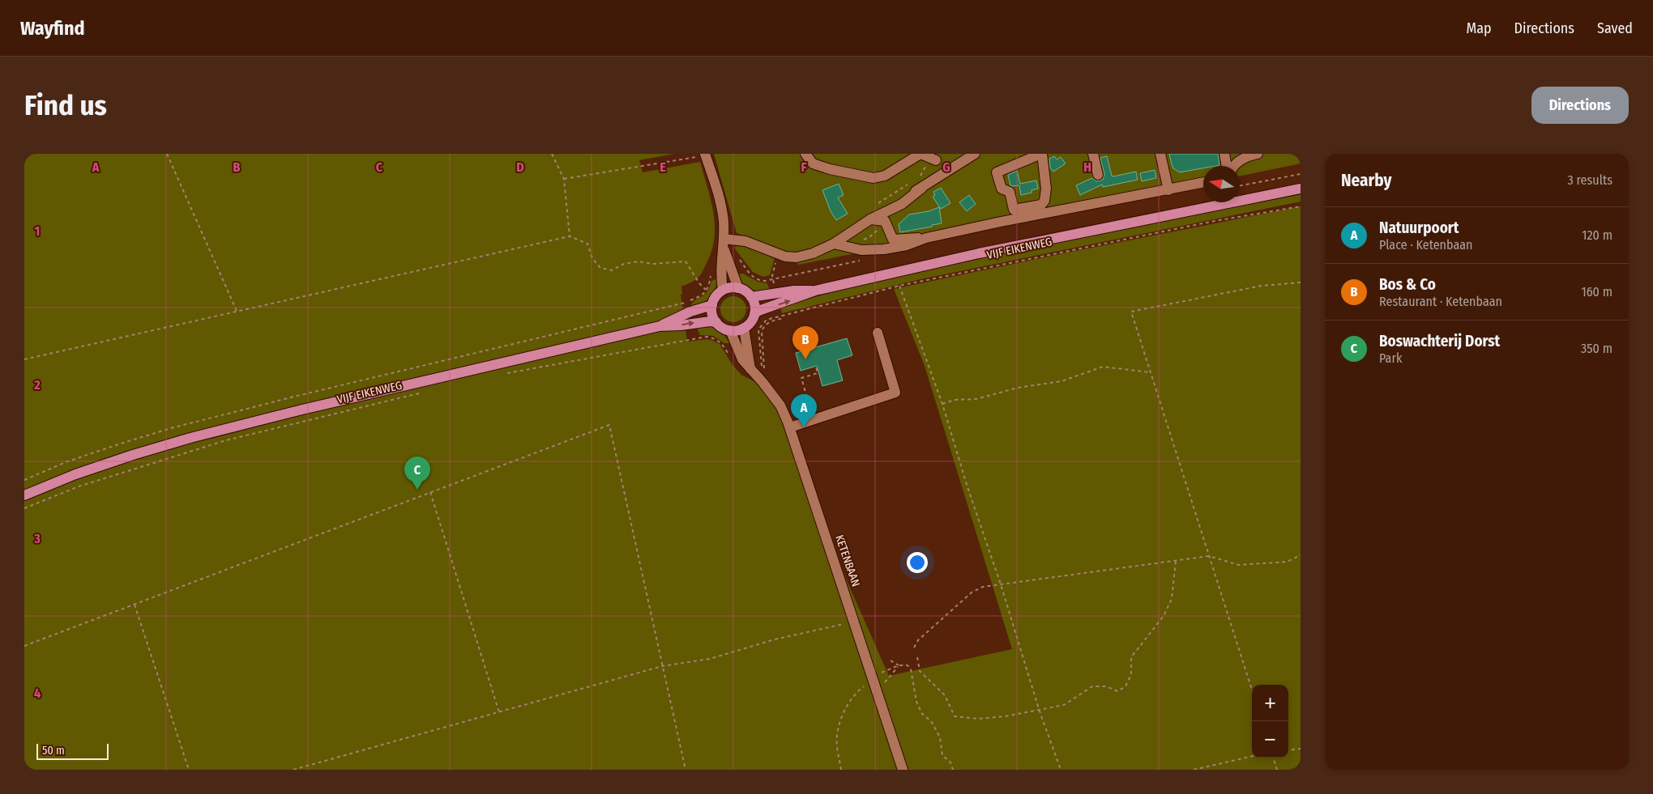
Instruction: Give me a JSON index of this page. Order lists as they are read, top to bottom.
{
  "streets": {
    "main road": ["VIJF EIKENWEG"],
    "street": ["KETENBAAN"]
  },
  "crossings": [
    ["VIJF EIKENWEG", "KETENBAAN"]
  ],
  "scale_bar": "50 m",
  "north": "left",
  "page": {
    "header": "Wayfind",
    "nav": ["Map", "Directions", "Saved"],
    "buttons": "Directions",
    "title": "Find us",
    "heading": ["Nearby", "3 results"],
    "list": [
      {
        "mark": "A",
        "name": "Natuurpoort",
        "note": "Place · Ketenbaan",
        "value": "120 m"
      },
      {
        "mark": "B",
        "name": "Bos & Co",
        "note": "Restaurant · Ketenbaan",
        "value": "160 m"
      },
      {
        "mark": "C",
        "name": "Boswachterij Dorst",
        "note": "Park",
        "value": "350 m"
      }
    ],
    "pins": ["B", "A", "C"],
    "map_buttons": ["+", "−"],
    "scale": "50 m"
  },
  "grid": {
    "columns": [
      "A",
      "B",
      "C",
      "D",
      "E",
      "F",
      "G",
      "H"
    ],
    "rows": [
      "1",
      "2",
      "3",
      "4"
    ]
  }
}
